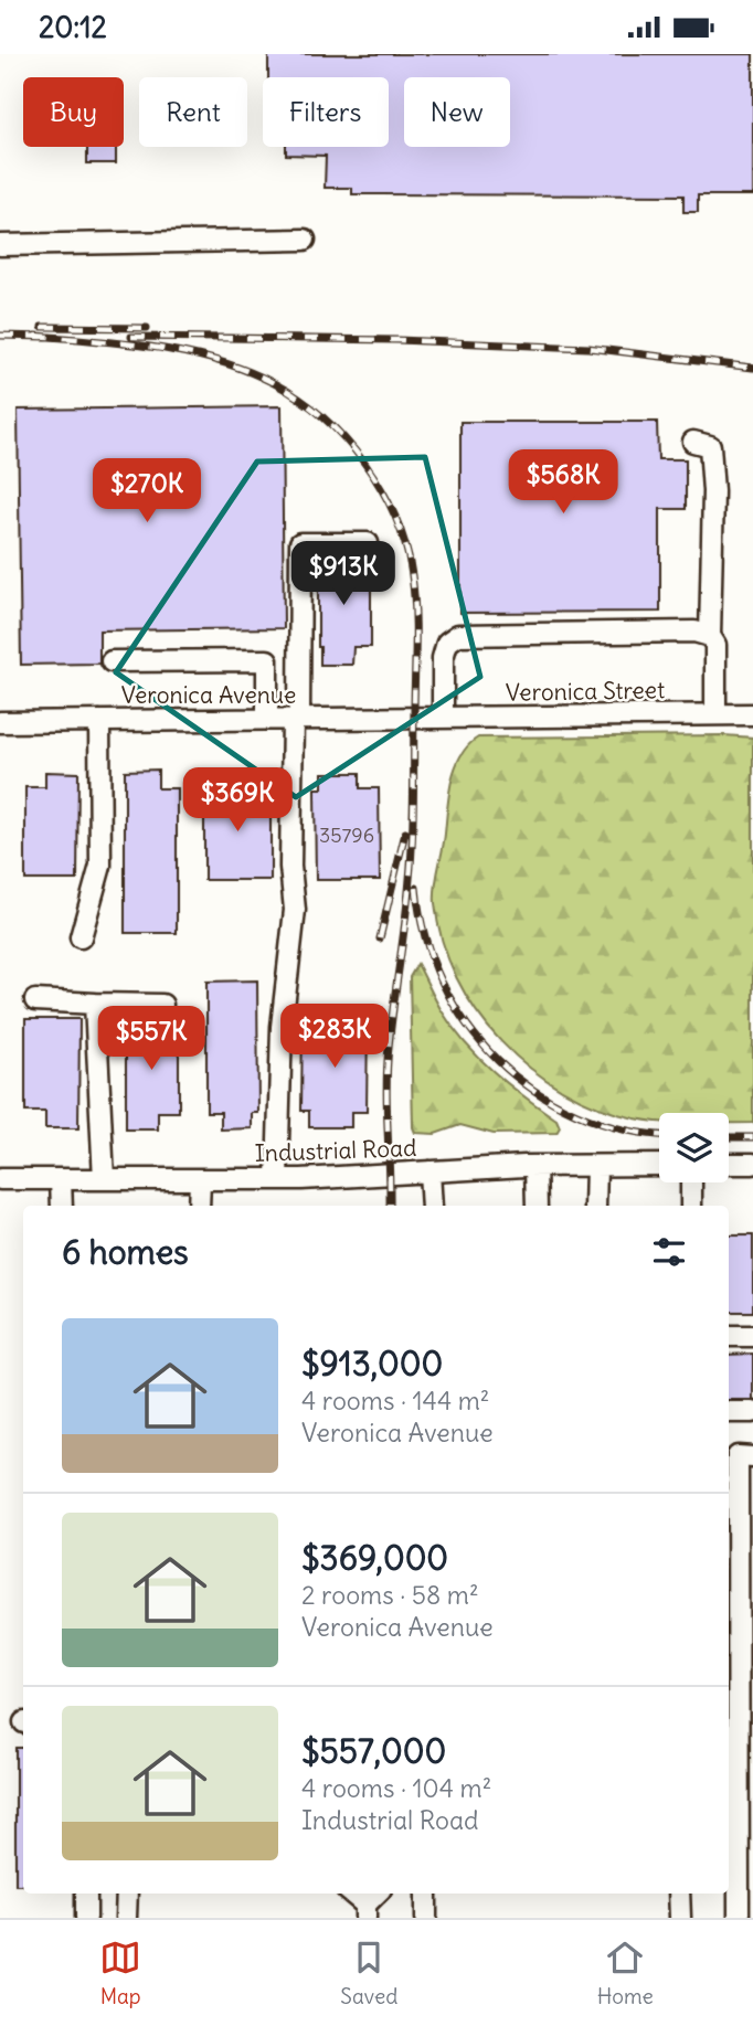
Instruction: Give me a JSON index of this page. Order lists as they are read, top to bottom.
{
  "streets": {
    "street": ["Veronica Street", "Veronica Avenue", "Industrial Road"]
  },
  "crossings": [
    ["Veronica Street", "Veronica Avenue"]
  ],
  "house_numbers": ["35796"],
  "page": {
    "status": "20:12",
    "chip": [
      "Buy",
      "Rent",
      "Filters",
      "New"
    ],
    "price": [
      "$568K",
      "$270K",
      "$913K",
      "$369K",
      "$283K",
      "$557K"
    ],
    "heading": "6 homes",
    "list": [
      {
        "name": "$913,000",
        "note": "4 rooms · 144 m² · Veronica Avenue"
      },
      {
        "name": "$369,000",
        "note": "2 rooms · 58 m² · Veronica Avenue"
      },
      {
        "name": "$557,000",
        "note": "4 rooms · 104 m² · Industrial Road"
      }
    ],
    "tabs": ["Map", "Saved", "Home"]
  }
}
